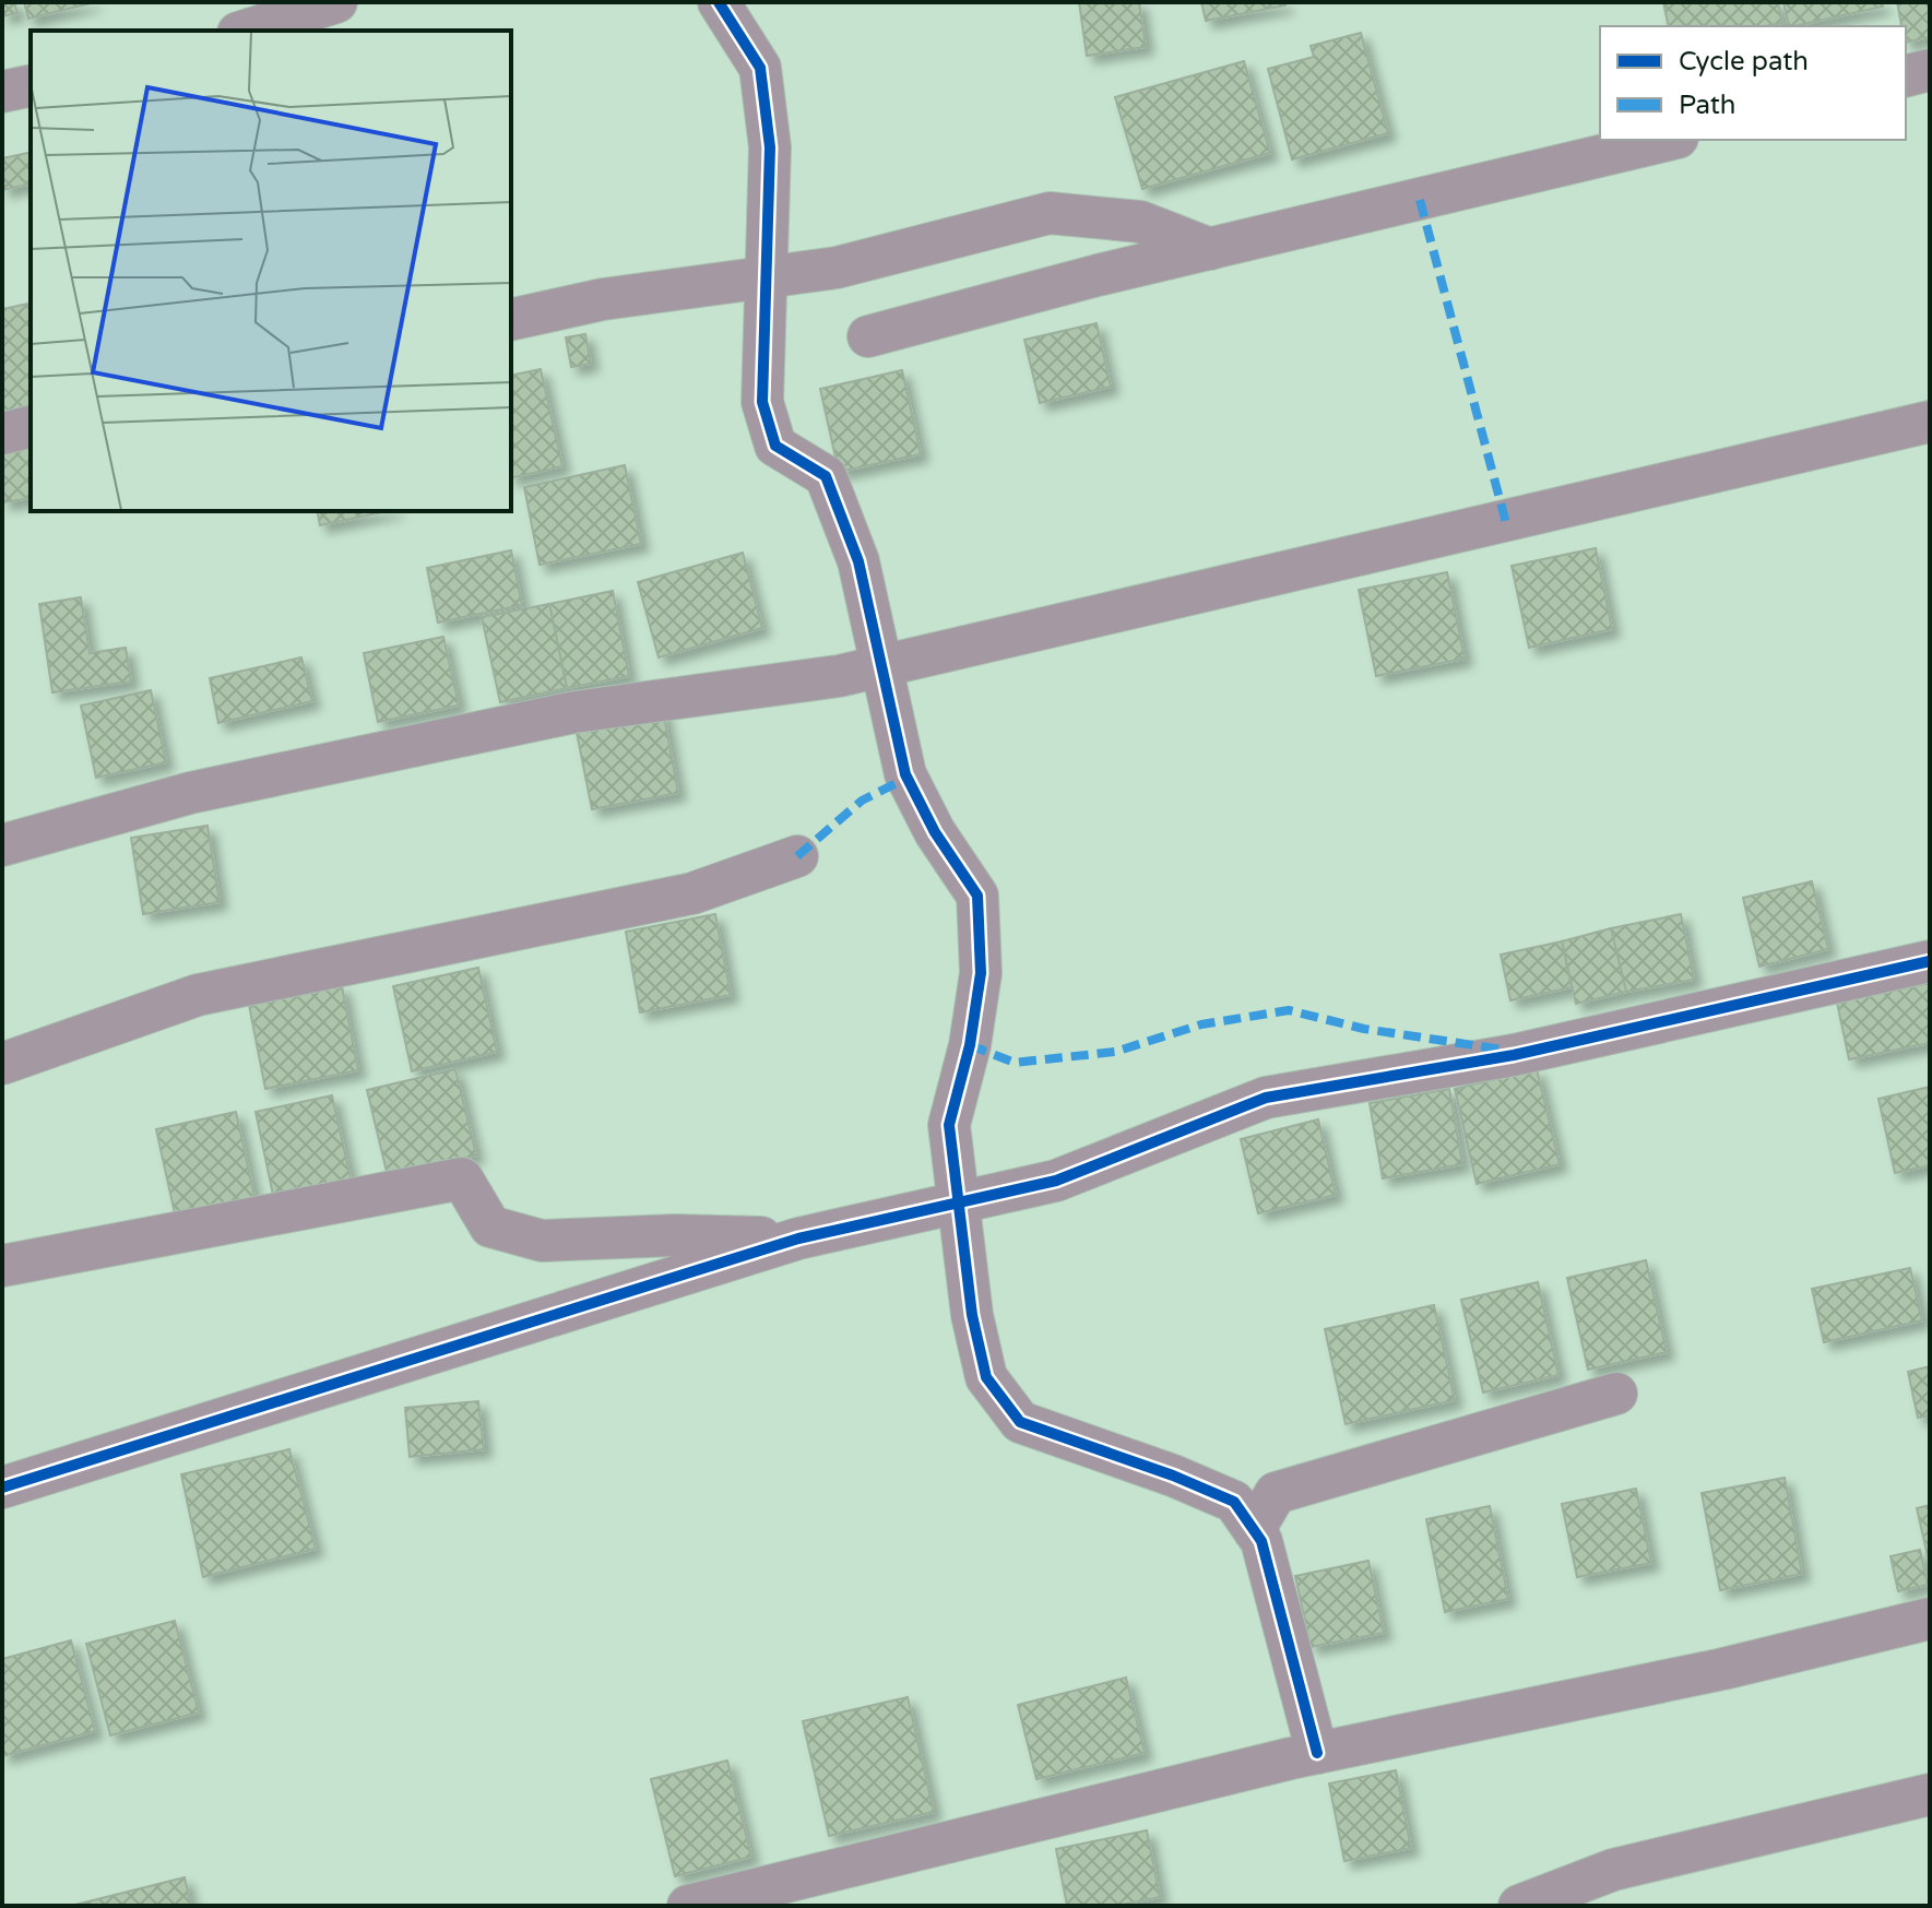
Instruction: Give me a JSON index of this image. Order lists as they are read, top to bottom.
{
  "legend": ["Cycle path", "Path"]
}
